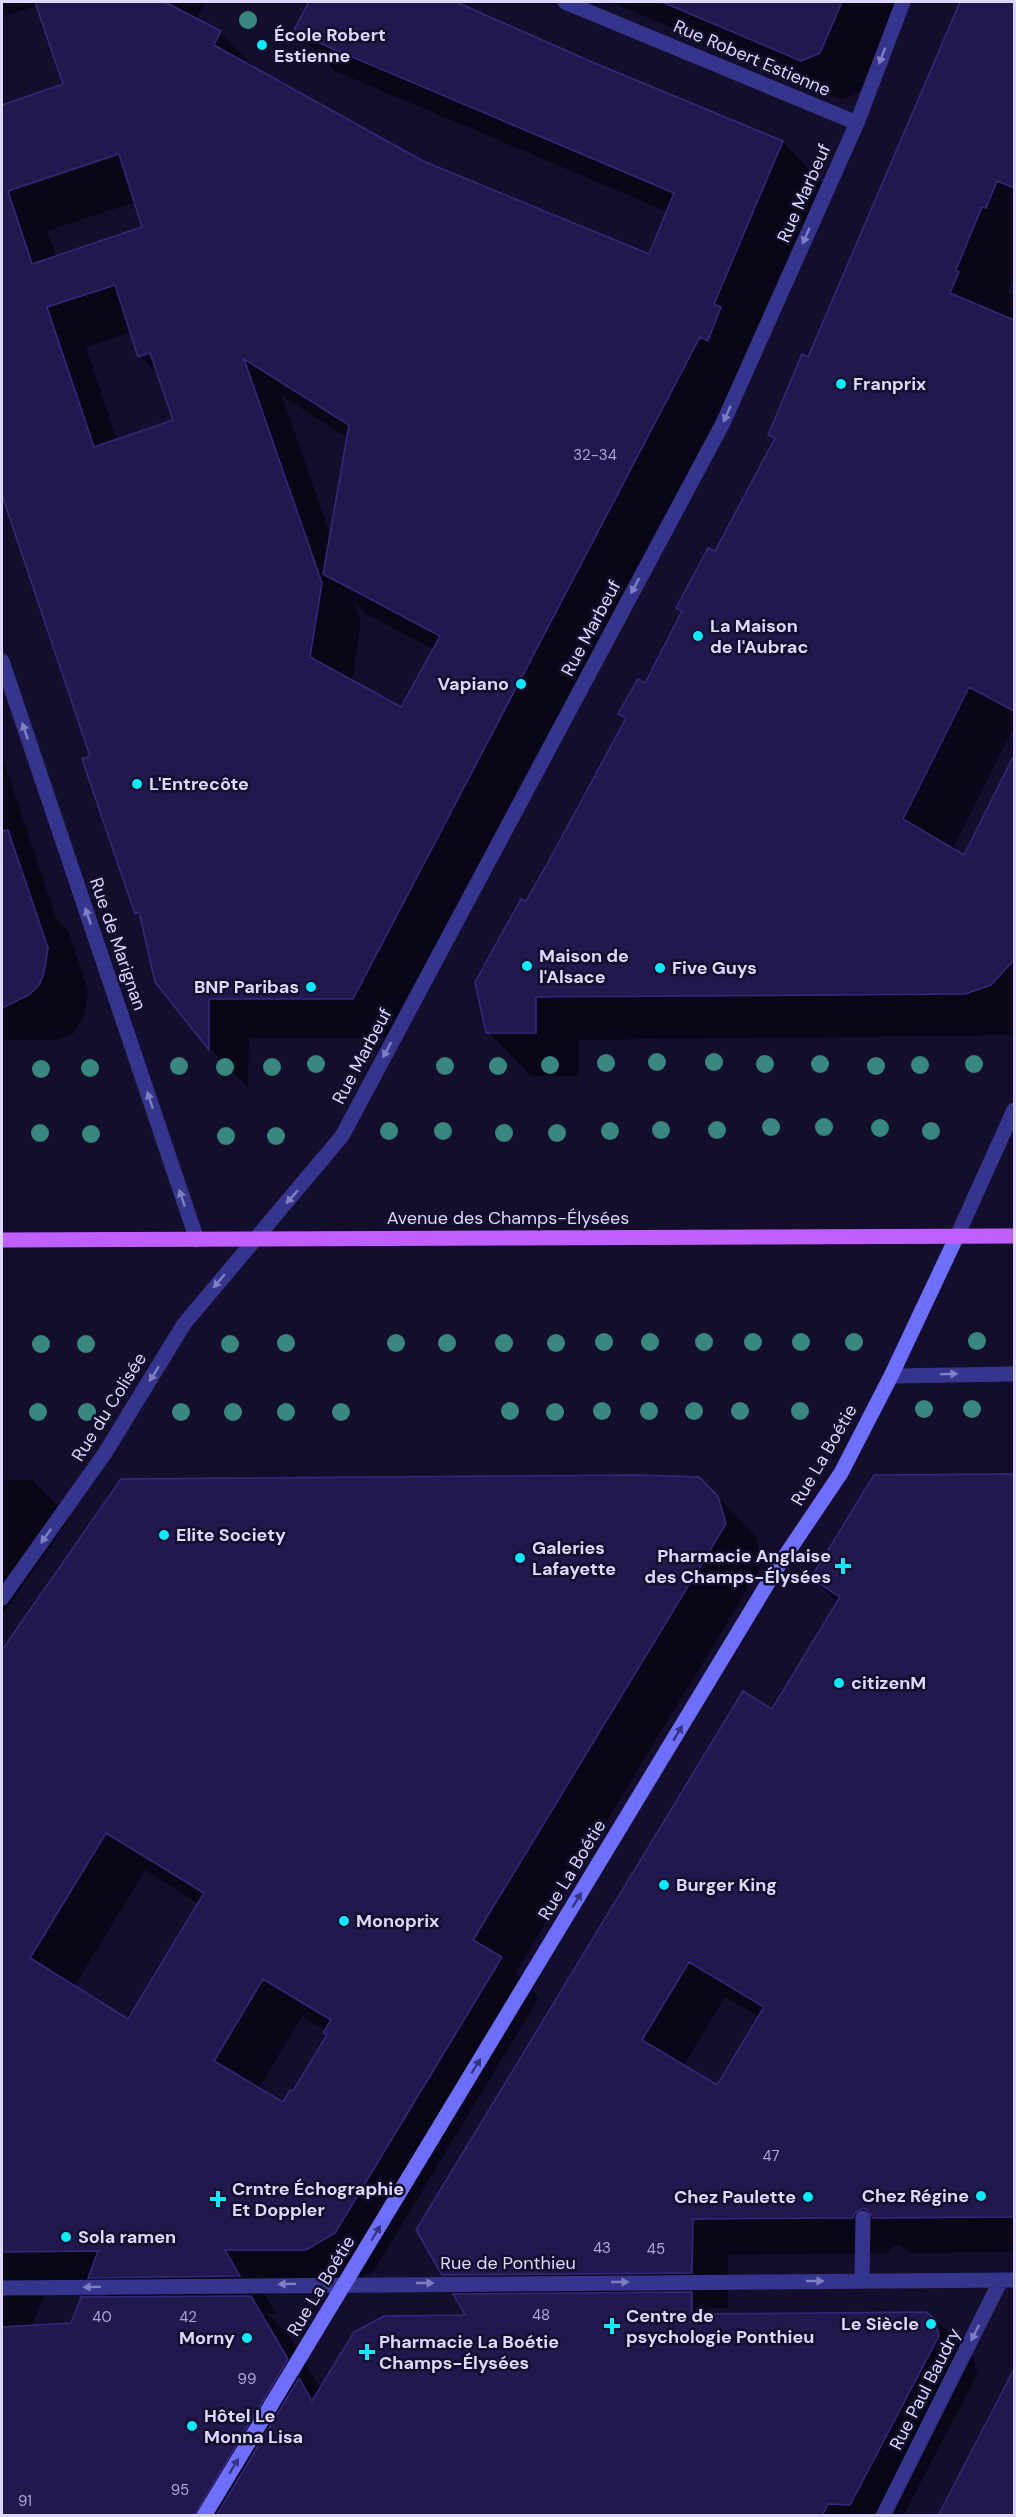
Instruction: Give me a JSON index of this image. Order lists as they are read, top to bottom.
{
  "streets": {
    "main road": ["Avenue des Champs-Élysées"],
    "street": [
      "Rue Robert Estienne",
      "Rue Marbeuf",
      "Rue de Marignan",
      "Rue du Colisée",
      "Rue La Boétie",
      "Rue de Ponthieu",
      "Rue Paul Baudry"
    ]
  },
  "crossings": [
    ["Rue Robert Estienne", "Rue Marbeuf"],
    ["Rue Marbeuf", "Avenue des Champs-Élysées"],
    ["Rue Marbeuf", "Rue du Colisée"],
    ["Rue de Marignan", "Avenue des Champs-Élysées"],
    ["Avenue des Champs-Élysées", "Rue du Colisée"],
    ["Avenue des Champs-Élysées", "Rue La Boétie"],
    ["Rue La Boétie", "Rue de Ponthieu"],
    ["Rue de Ponthieu", "Rue Paul Baudry"]
  ],
  "one_way": [
    "Rue Marbeuf",
    "Rue de Marignan",
    "Rue du Colisée",
    "Rue La Boétie",
    "Rue Paul Baudry"
  ],
  "places": {
    "other": [
      "École Robert Estienne",
      "Franprix",
      "La Maison de l'Aubrac",
      "Vapiano",
      "L'Entrecôte",
      "Maison de l'Alsace",
      "Five Guys",
      "BNP Paribas",
      "Elite Society",
      "Galeries Lafayette",
      "citizenM",
      "Burger King",
      "Monoprix",
      "Chez Régine",
      "Chez Paulette",
      "Sola ramen",
      "Le Siècle",
      "Morny",
      "Hôtel Le Monna Lisa"
    ],
    "health": [
      "Pharmacie Anglaise des Champs-Élysées",
      "Crntre Échographie Et Doppler",
      "Centre de psychologie Ponthieu",
      "Pharmacie La Boétie Champs-Élysées"
    ]
  },
  "house_numbers": [
    "32-34",
    "47",
    "43",
    "45",
    "48",
    "40",
    "42",
    "99",
    "95",
    "91"
  ]
}
